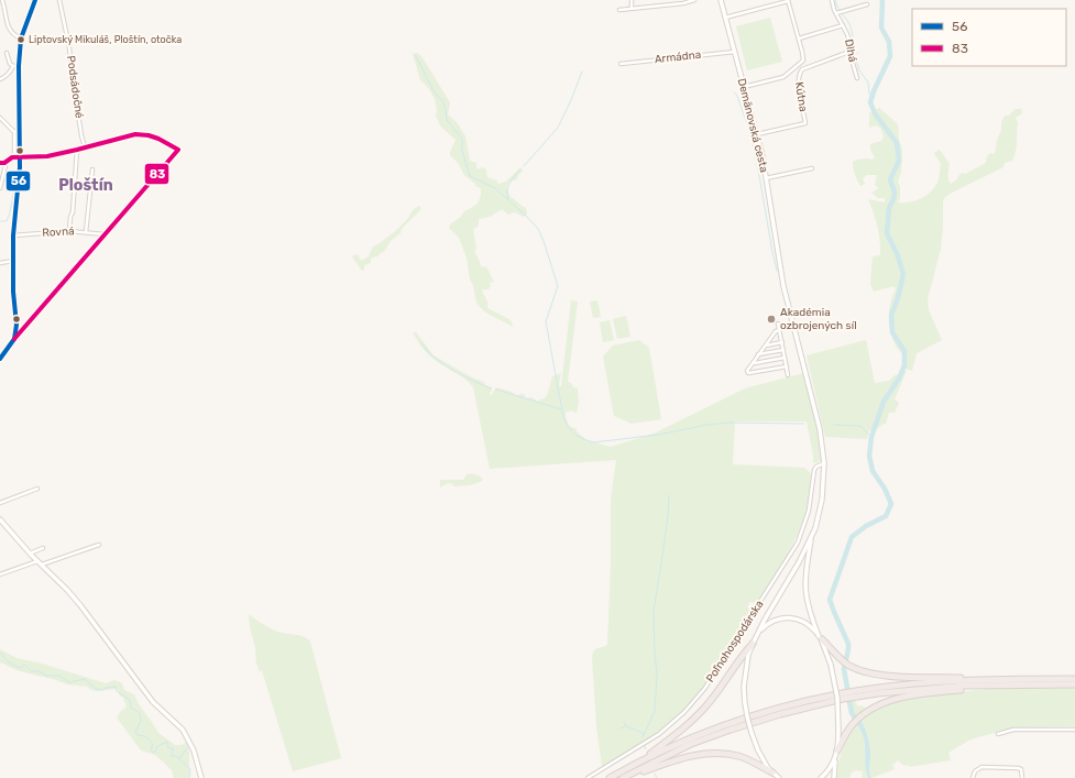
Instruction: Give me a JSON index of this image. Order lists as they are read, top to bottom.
{
  "streets": {
    "main road": ["Demänovská cesta"],
    "street": [
      "Dlhá",
      "Armádna",
      "Podsádočné",
      "Kútna",
      "Rovná",
      "Poľnohospodárska"
    ]
  },
  "crossings": [
    ["Dlhá", "Kútna"],
    ["Armádna", "Demänovská cesta"],
    ["Kútna", "Demänovská cesta"],
    ["Demänovská cesta", "Poľnohospodárska"]
  ],
  "districts": ["Ploštín"],
  "places": ["Liptovský Mikuláš, Ploštín, otočka", "Akadémia ozbrojených síl"],
  "lines": ["transit line 56", "transit line 83"],
  "legend": ["56", "83"]
}
